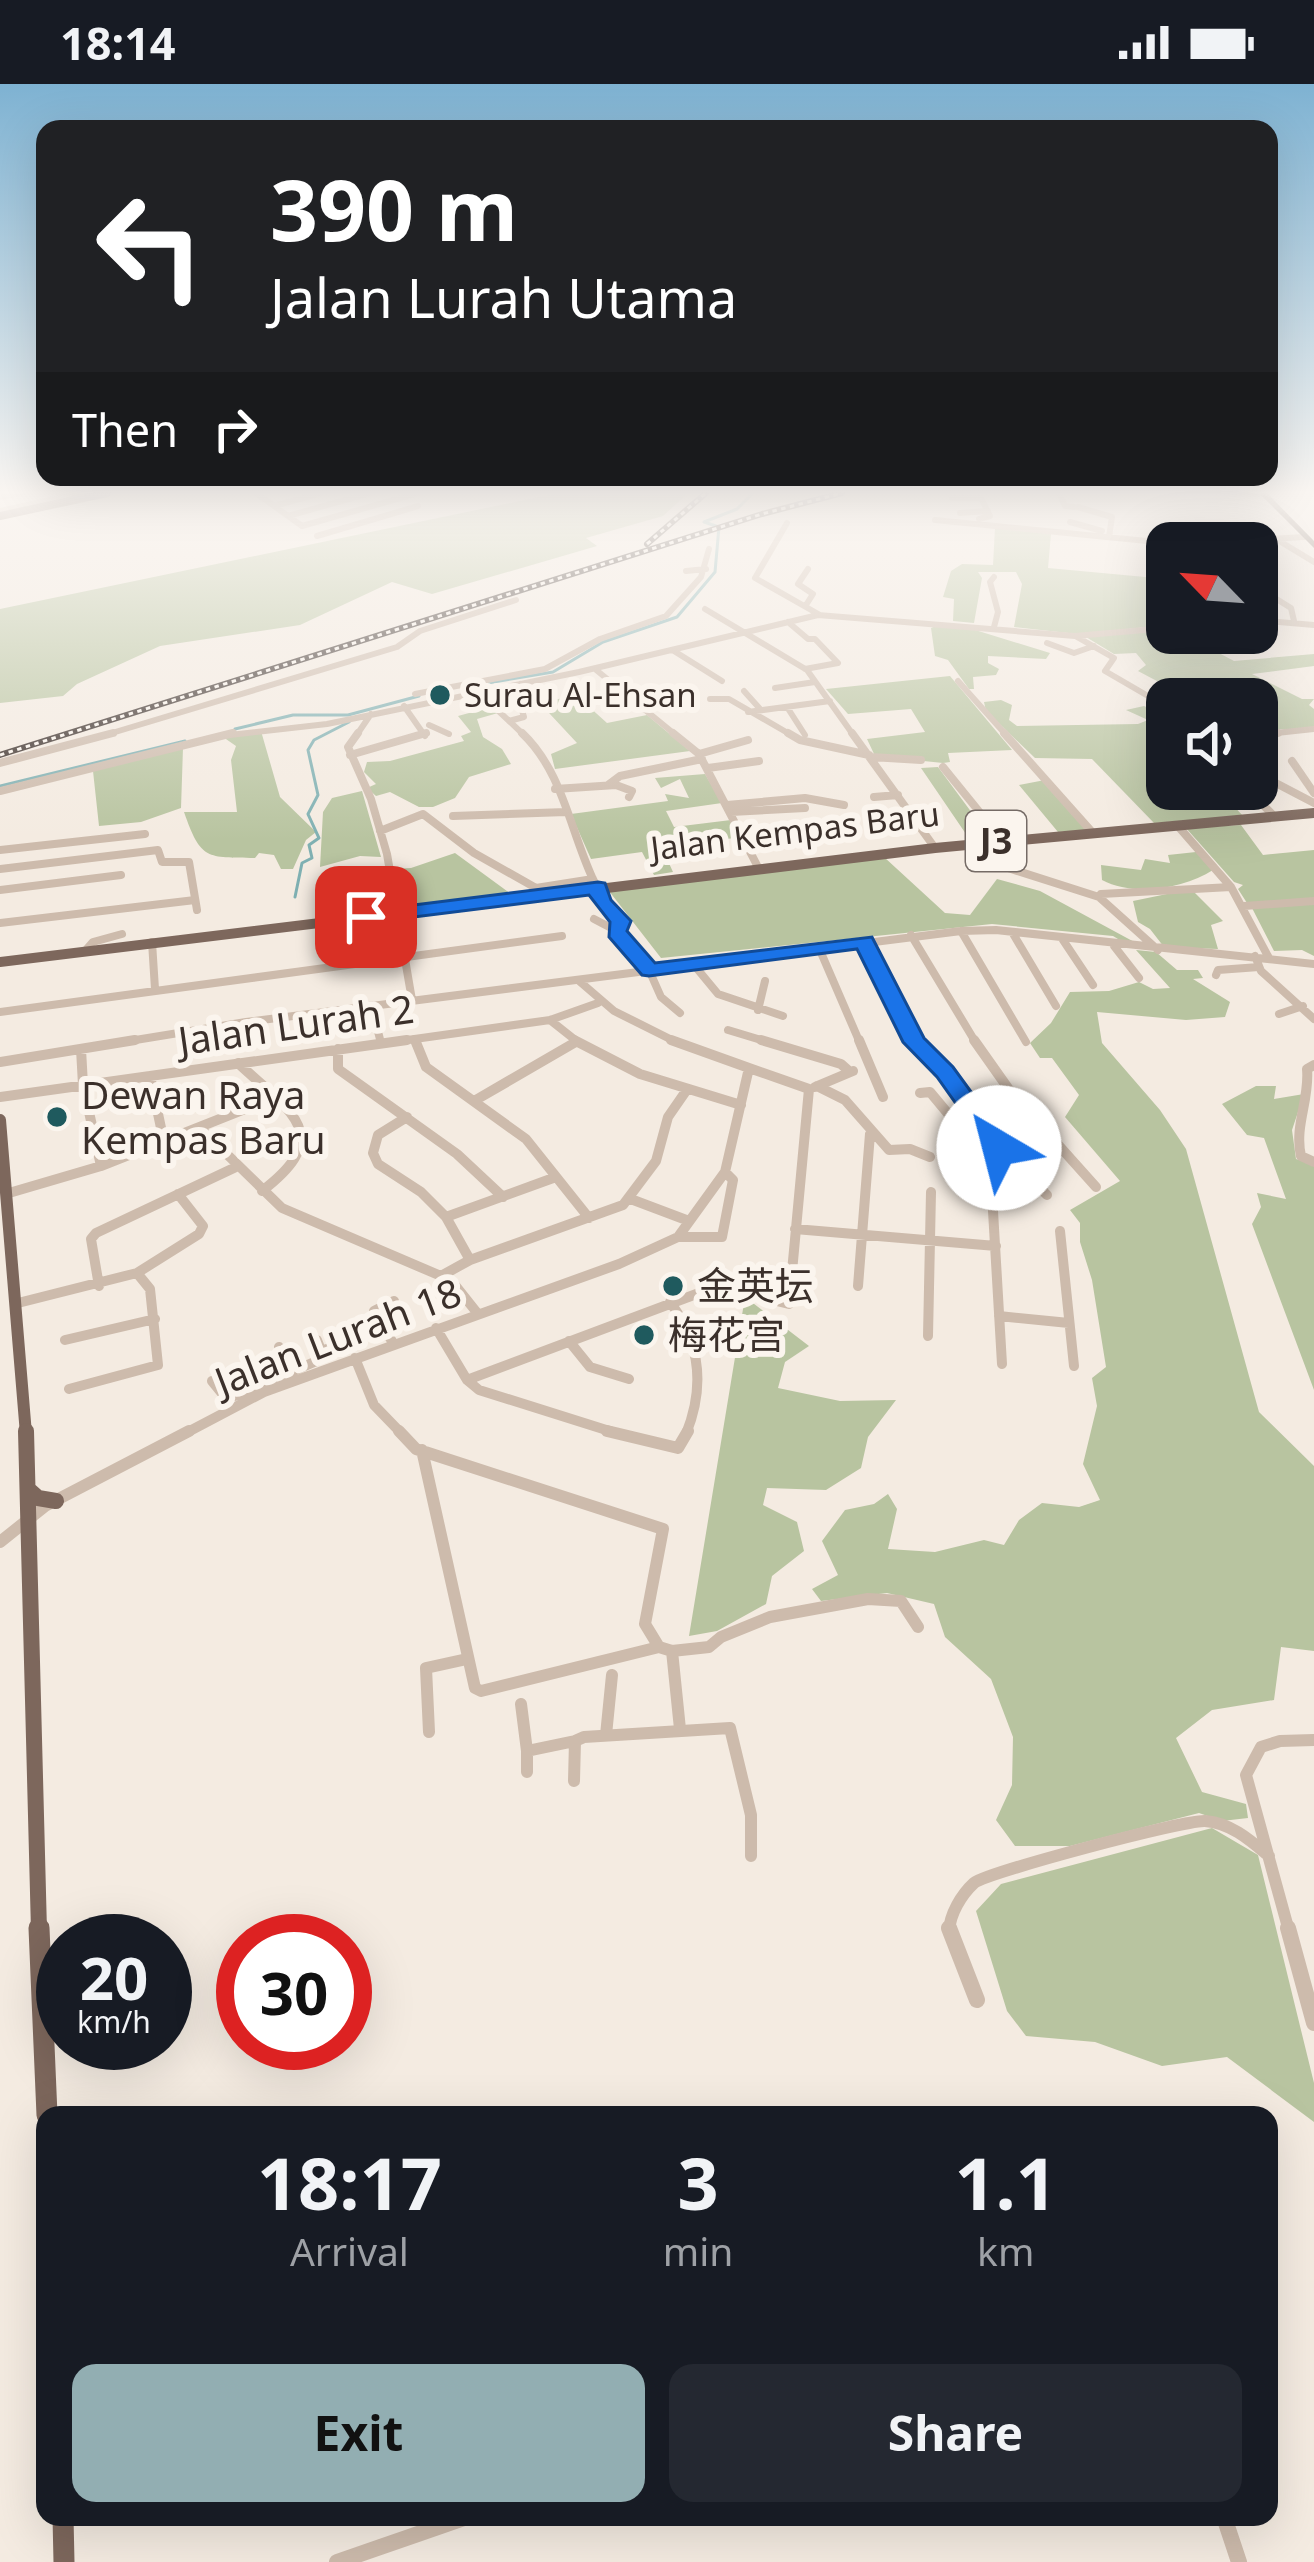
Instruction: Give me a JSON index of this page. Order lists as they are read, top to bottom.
{
  "streets": {
    "main road": ["Jalan Kempas Baru", "J3"],
    "street": ["Jalan Lurah 2", "Jalan Lurah 18"]
  },
  "places": [
    "Surau Al-Ehsan",
    "Dewan Raya Kempas Baru",
    "金英坛",
    "梅花宫"
  ],
  "north": "top left",
  "page": {
    "status": "18:14",
    "turn": ["390 m", "Jalan Lurah Utama"],
    "then": "Then",
    "speed": "20 km/h",
    "limit": "30",
    "eta": [
      "18:17",
      "Arrival",
      "3",
      "min",
      "1.1",
      "km"
    ],
    "buttons": ["Exit", "Share"]
  }
}
